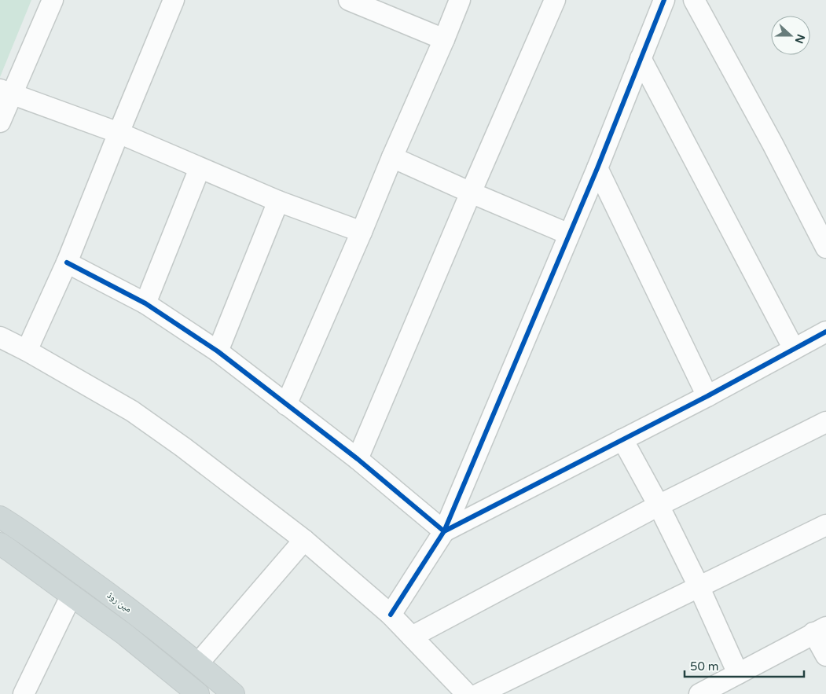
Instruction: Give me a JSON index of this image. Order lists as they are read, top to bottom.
{
  "streets": {
    "main road": ["مین روڈ"]
  },
  "scale_bar": "50 m",
  "north": "right"
}
